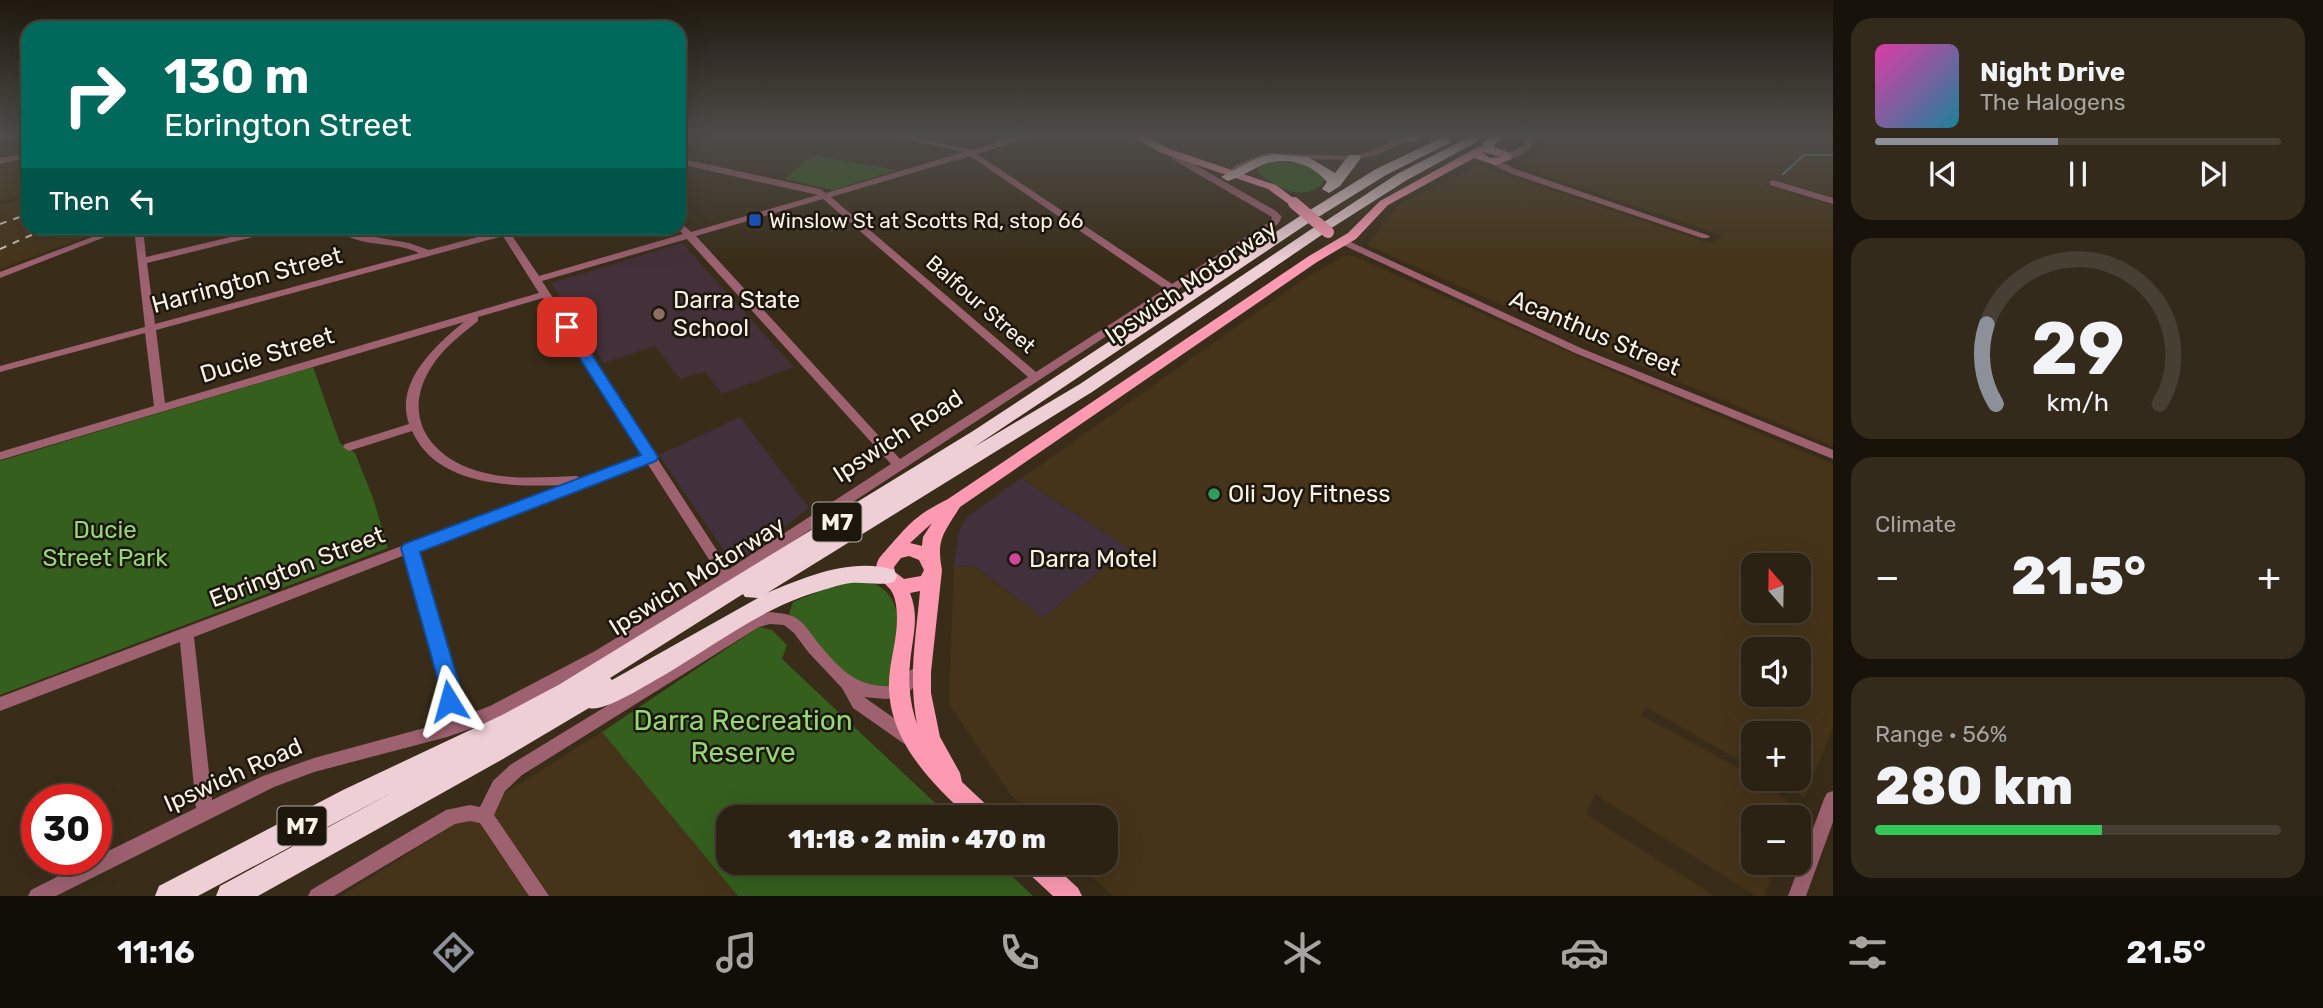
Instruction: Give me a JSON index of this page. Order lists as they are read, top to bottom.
{
  "streets": {
    "highway": ["Ipswich Motorway", "M7"],
    "street": [
      "Harrington Street",
      "Balfour Street",
      "Acanthus Street",
      "Ducie Street",
      "Ipswich Road",
      "Ebrington Street"
    ]
  },
  "crossings": [
    ["Balfour Street", "Ipswich Road"]
  ],
  "parks": ["Ducie Street Park", "Darra Recreation Reserve"],
  "places": {
    "transit": ["Winslow St at Scotts Rd, stop 66"],
    "other": ["Darra State School", "Oli Joy Fitness", "Darra Motel"]
  },
  "north": "top",
  "page": {
    "turn": ["130 m", "Ebrington Street"],
    "song": ["Night Drive", "The Halogens"],
    "then": "Then",
    "tile": [
      "Climate",
      ["Range · 56%", "280 km"]
    ],
    "heat": ["−", "21.5°", "+"],
    "map_buttons": ["+", "−"],
    "limit": "30",
    "trip": "11:18 · 2 min · 470 m",
    "tabs": ["11:16", "21.5°"],
    "gauge": ["29", "km/h"]
  }
}
